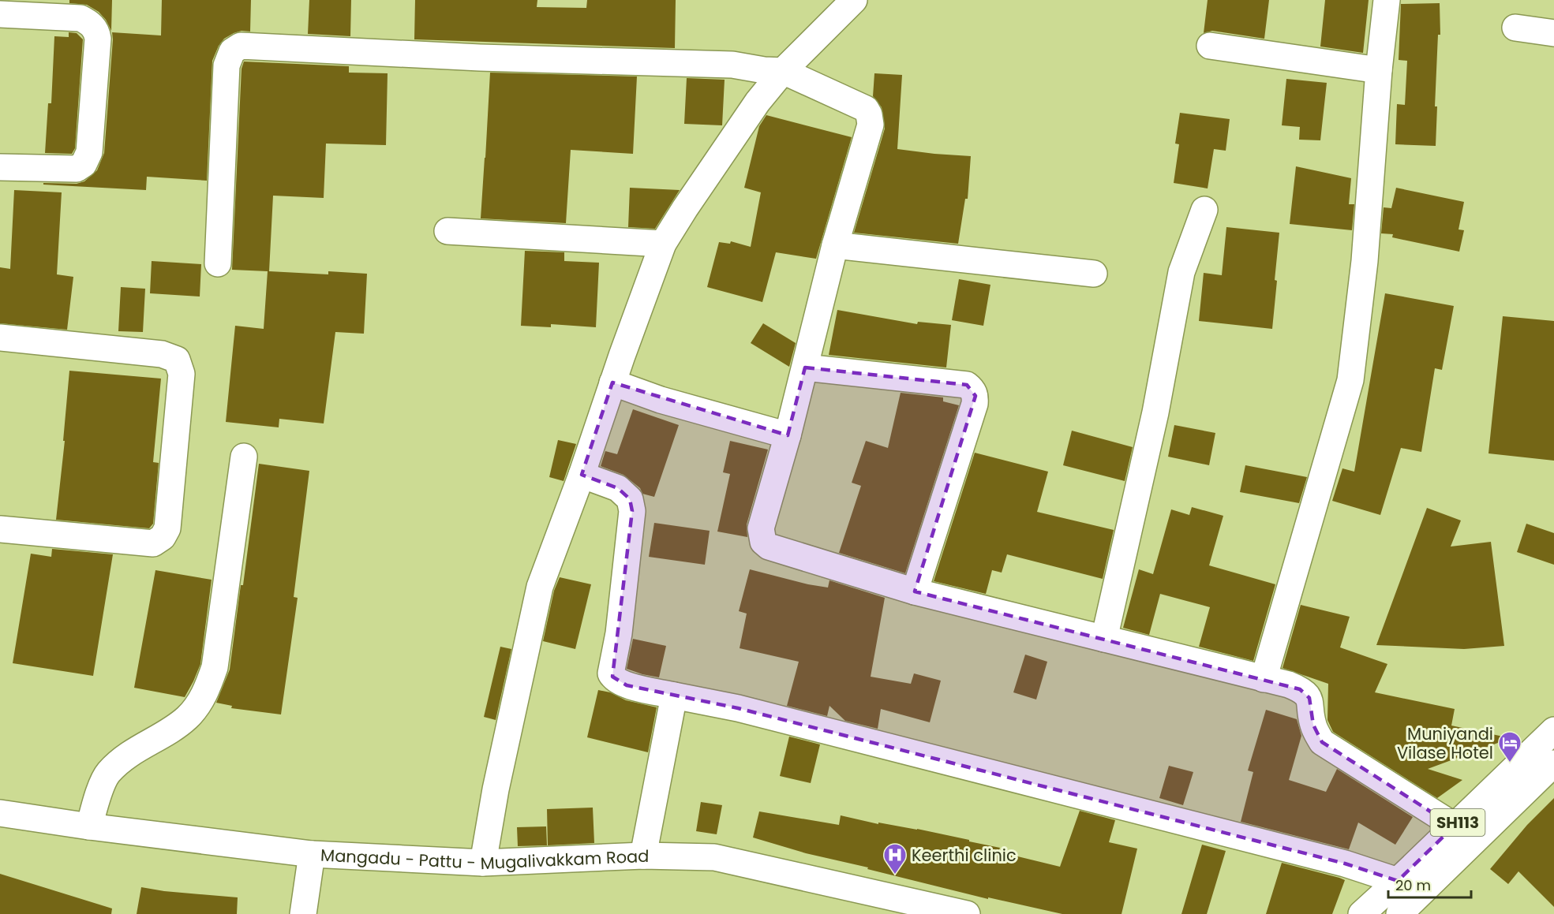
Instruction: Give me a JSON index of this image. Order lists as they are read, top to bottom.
{
  "streets": {
    "street": ["SH113", "Mangadu - Pattu - Mugalivakkam Road"]
  },
  "places": {
    "hotel": ["Muniyandi Vilase Hotel"],
    "hospital": ["Keerthi clinic"]
  },
  "scale_bar": "20 m"
}
